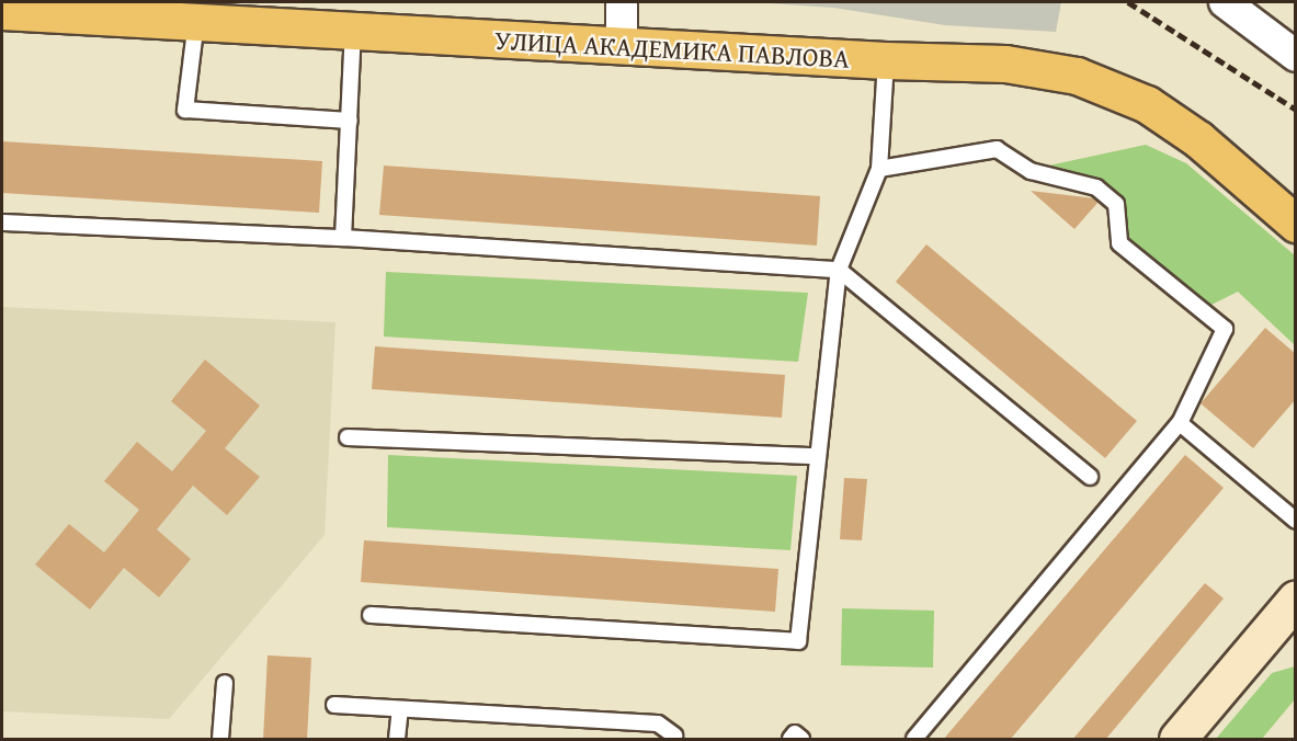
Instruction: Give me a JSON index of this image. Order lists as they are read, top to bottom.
{
  "streets": {
    "main road": ["УЛИЦА АКАДЕМИКА ПАВЛОВА"]
  }
}
